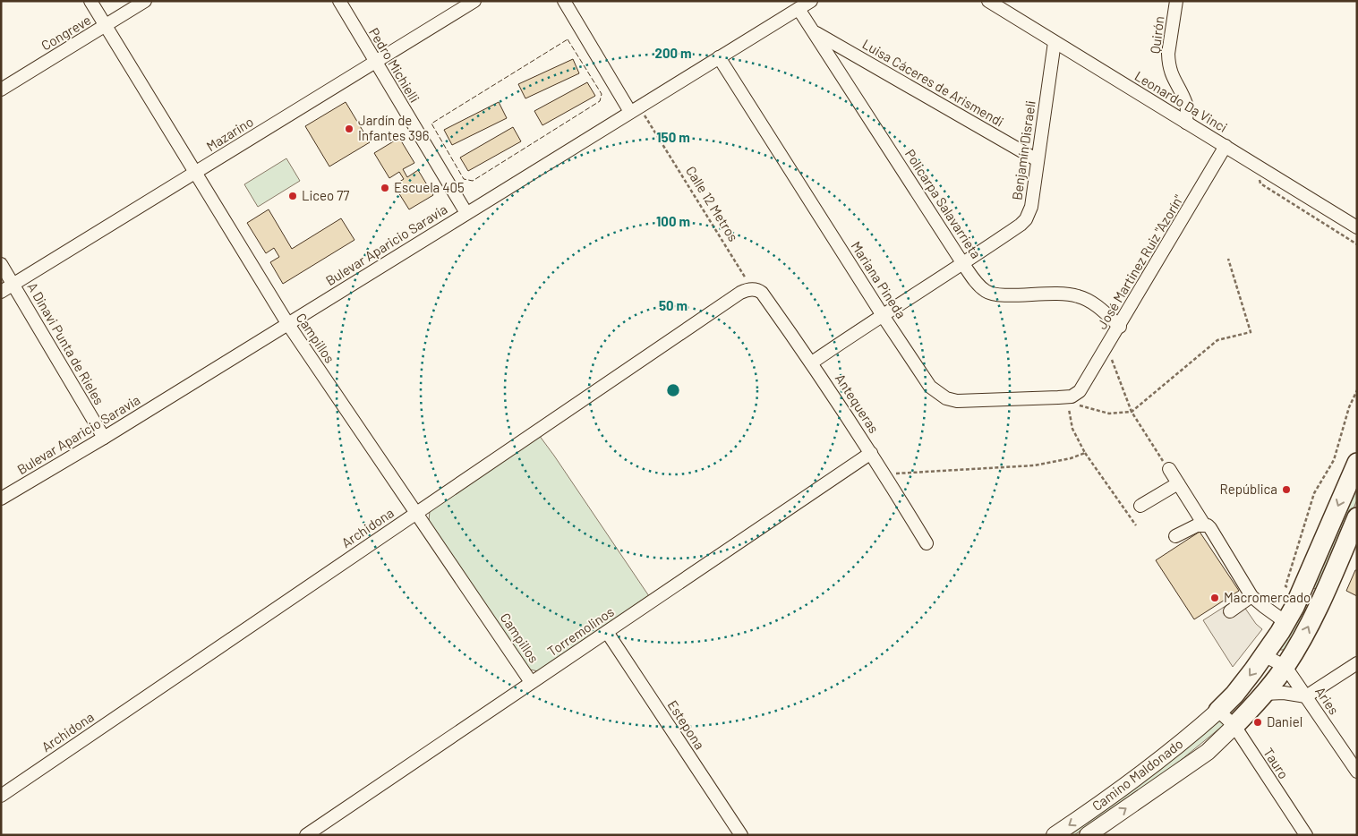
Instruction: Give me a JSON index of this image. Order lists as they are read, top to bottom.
{
  "streets": {
    "main road": ["Camino Maldonado"],
    "street": [
      "Congreve",
      "Quirón",
      "Pedro Michielli",
      "Luisa Cáceres de Arismendi",
      "Leonardo Da Vinci",
      "Mazarino",
      "Benjamín Disraeli",
      "Policarpa Salavarrieta",
      "Bulevar Aparicio Saravia",
      "José Martinez Ruiz \"Azorín\"",
      "Mariana Pineda",
      "Campillos",
      "A Dinavi Punta de Rieles",
      "Antequeras",
      "Archidona",
      "Torremolinos",
      "Aries",
      "Estepona",
      "Tauro"
    ],
    "path": ["Calle 12 Metros"]
  },
  "crossings": [
    ["Congreve", "Campillos"],
    ["Quirón", "Leonardo Da Vinci"],
    ["Pedro Michielli", "Mazarino"],
    ["Pedro Michielli", "Bulevar Aparicio Saravia"],
    ["Luisa Cáceres de Arismendi", "Benjamín Disraeli"],
    ["Luisa Cáceres de Arismendi", "Policarpa Salavarrieta"],
    ["Leonardo Da Vinci", "Benjamín Disraeli"],
    ["Leonardo Da Vinci", "José Martinez Ruiz \"Azorín\""],
    ["Mazarino", "Campillos"],
    ["Mazarino", "A Dinavi Punta de Rieles"],
    ["Benjamín Disraeli", "Policarpa Salavarrieta"],
    ["Benjamín Disraeli", "Mariana Pineda"],
    ["Benjamín Disraeli", "Antequeras"],
    ["Calle 12 Metros", "Bulevar Aparicio Saravia"],
    ["Calle 12 Metros", "Antequeras"],
    ["Calle 12 Metros", "Archidona"],
    ["Policarpa Salavarrieta", "Bulevar Aparicio Saravia"],
    ["Policarpa Salavarrieta", "José Martinez Ruiz \"Azorín\""],
    ["Bulevar Aparicio Saravia", "Mariana Pineda"],
    ["Bulevar Aparicio Saravia", "Campillos"],
    ["Bulevar Aparicio Saravia", "A Dinavi Punta de Rieles"],
    ["José Martinez Ruiz \"Azorín\"", "Mariana Pineda"],
    ["Campillos", "Archidona"],
    ["Campillos", "Torremolinos"],
    ["Antequeras", "Archidona"],
    ["Antequeras", "Torremolinos"],
    ["Torremolinos", "Estepona"],
    ["Tauro", "Camino Maldonado"]
  ],
  "places": [
    "Jardín de Infantes 396",
    "Escuela 405",
    "Liceo 77",
    "República",
    "Macromercado",
    "Daniel"
  ],
  "rings": [
    "200 m",
    "150 m",
    "100 m",
    "50 m"
  ]
}
